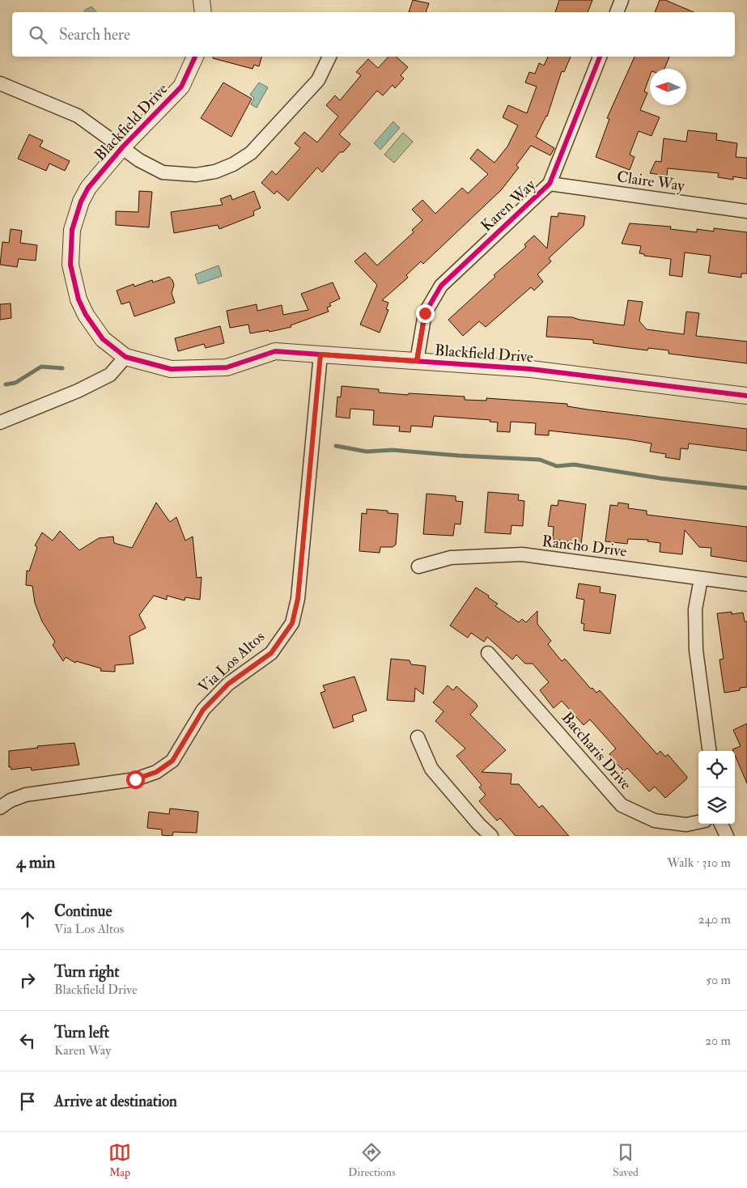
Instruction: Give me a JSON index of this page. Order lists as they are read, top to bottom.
{
  "streets": {
    "street": [
      "Blackfield Drive",
      "Claire Way",
      "Karen Way",
      "Rancho Drive",
      "Via Los Altos",
      "Baccharis Drive"
    ]
  },
  "crossings": [
    ["Blackfield Drive", "Karen Way"],
    ["Blackfield Drive", "Via Los Altos"],
    ["Claire Way", "Karen Way"]
  ],
  "north": "left",
  "page": {
    "search": "Search here",
    "heading": ["4 min", "Walk · 310 m"],
    "list": [
      ["Continue", "Via Los Altos", "240 m"],
      ["Turn right", "Blackfield Drive", "50 m"],
      ["Turn left", "Karen Way", "20 m"],
      "Arrive at destination"
    ],
    "nav": ["Map", "Directions", "Saved"]
  }
}
